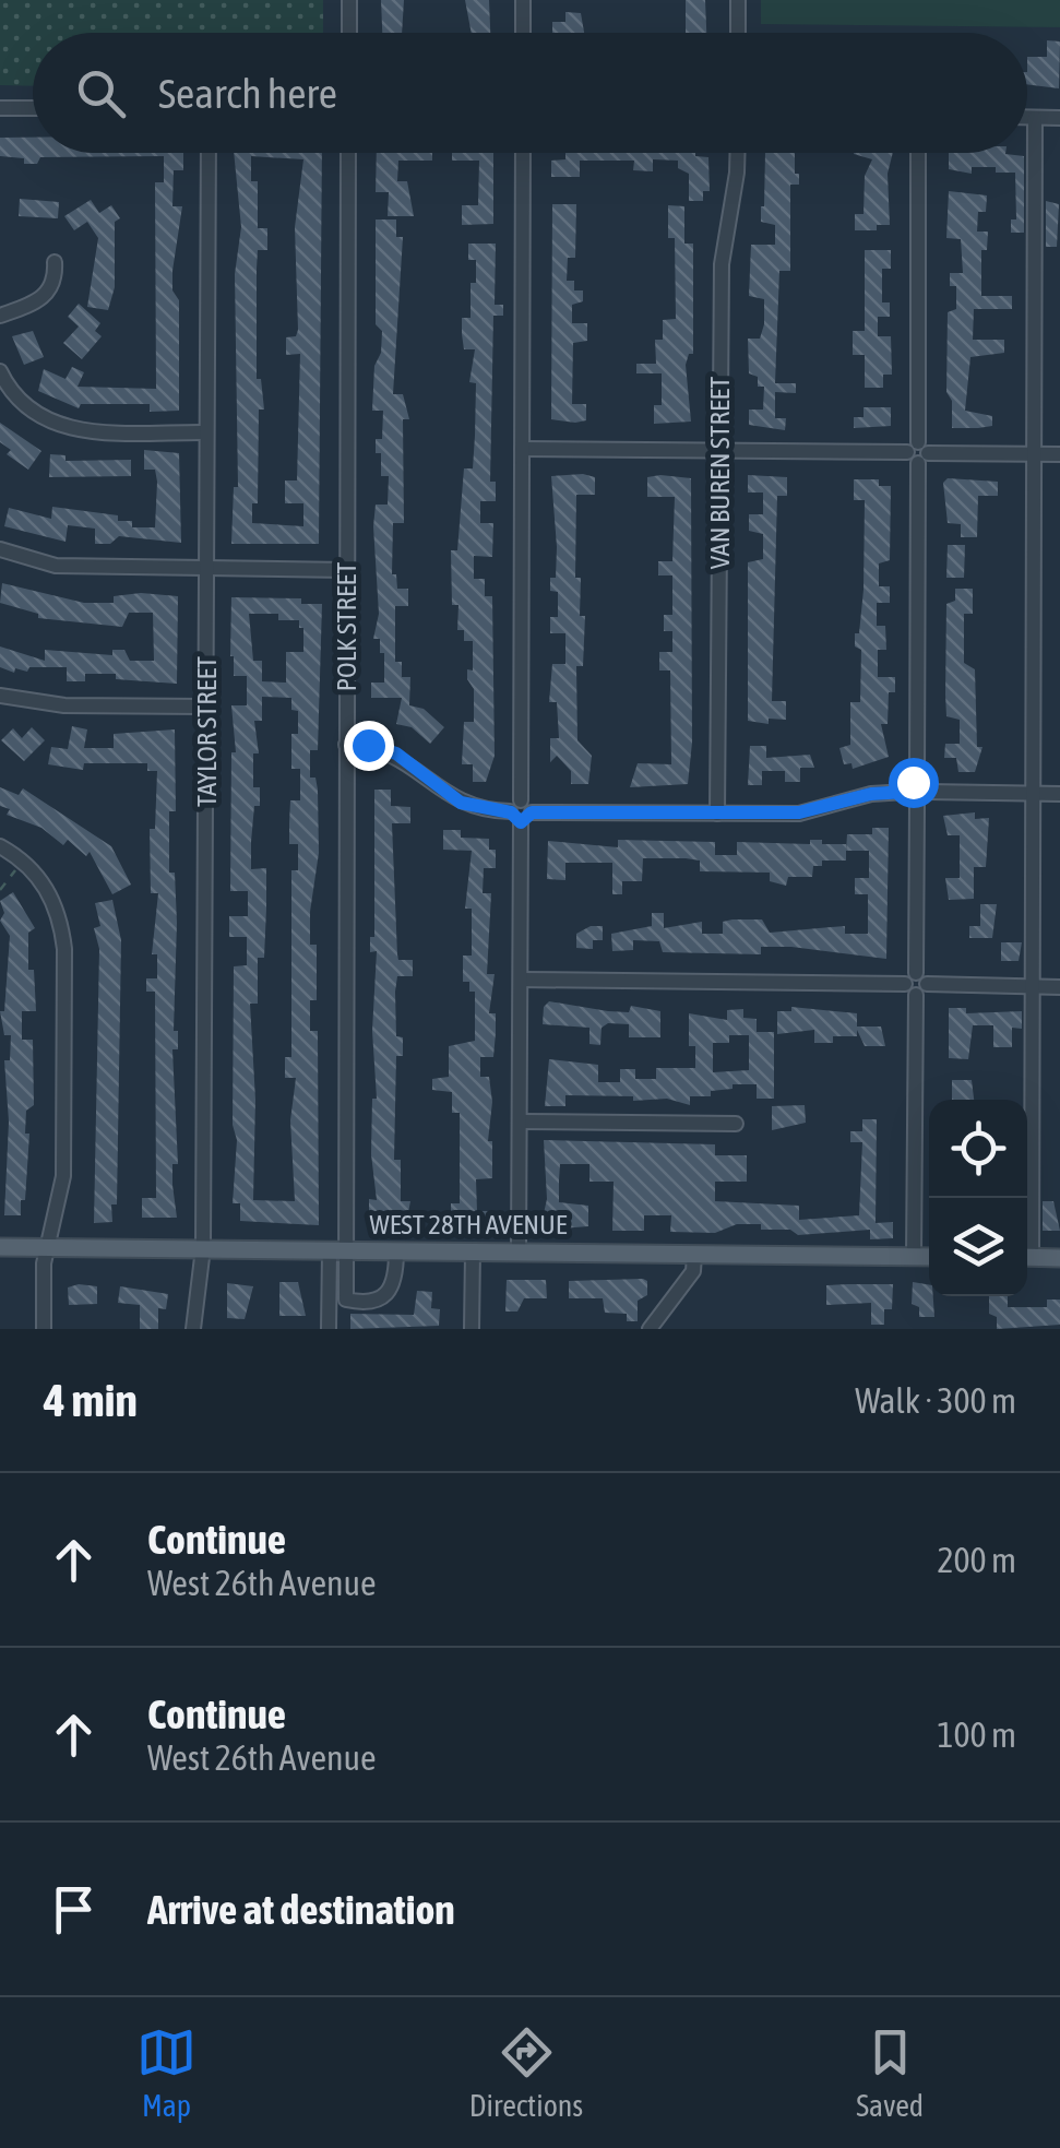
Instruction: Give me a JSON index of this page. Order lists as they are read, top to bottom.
{
  "streets": {
    "main road": ["WEST 28TH AVENUE"],
    "street": ["VAN BUREN STREET", "POLK STREET", "TAYLOR STREET"]
  },
  "crossings": [
    ["POLK STREET", "WEST 28TH AVENUE"],
    ["TAYLOR STREET", "WEST 28TH AVENUE"]
  ],
  "page": {
    "search": "Search here",
    "heading": ["4 min", "Walk · 300 m"],
    "list": [
      ["Continue", "West 26th Avenue", "200 m"],
      ["Continue", "West 26th Avenue", "100 m"],
      "Arrive at destination"
    ],
    "nav": ["Map", "Directions", "Saved"]
  }
}
